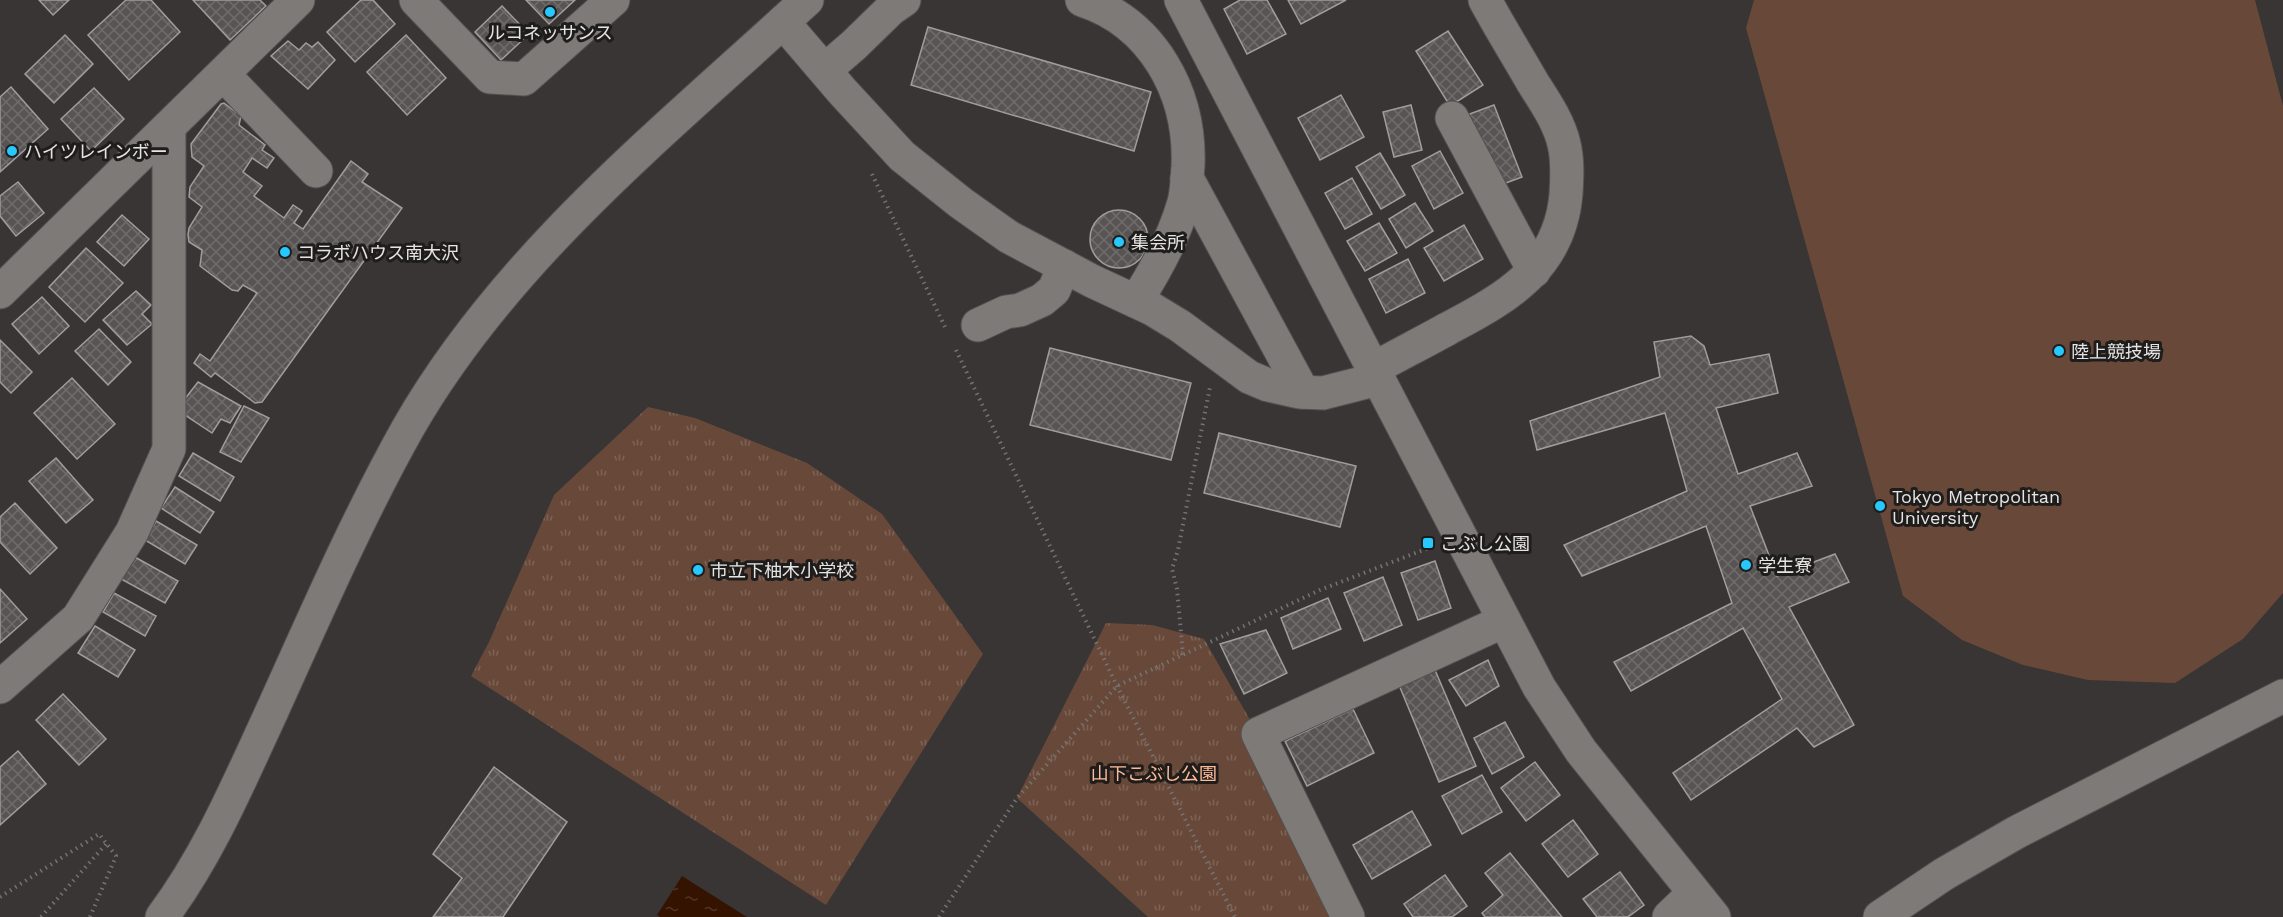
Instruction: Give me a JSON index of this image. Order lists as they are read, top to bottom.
{
  "parks": ["山下こぶし公園"],
  "places": {
    "other": [
      "ルコネッサンス",
      "ハイツレインボー",
      "集会所",
      "コラボハウス南大沢",
      "陸上競技場",
      "Tokyo Metropolitan University",
      "学生寮",
      "市立下柚木小学校"
    ],
    "transit": ["こぶし公園"]
  }
}
